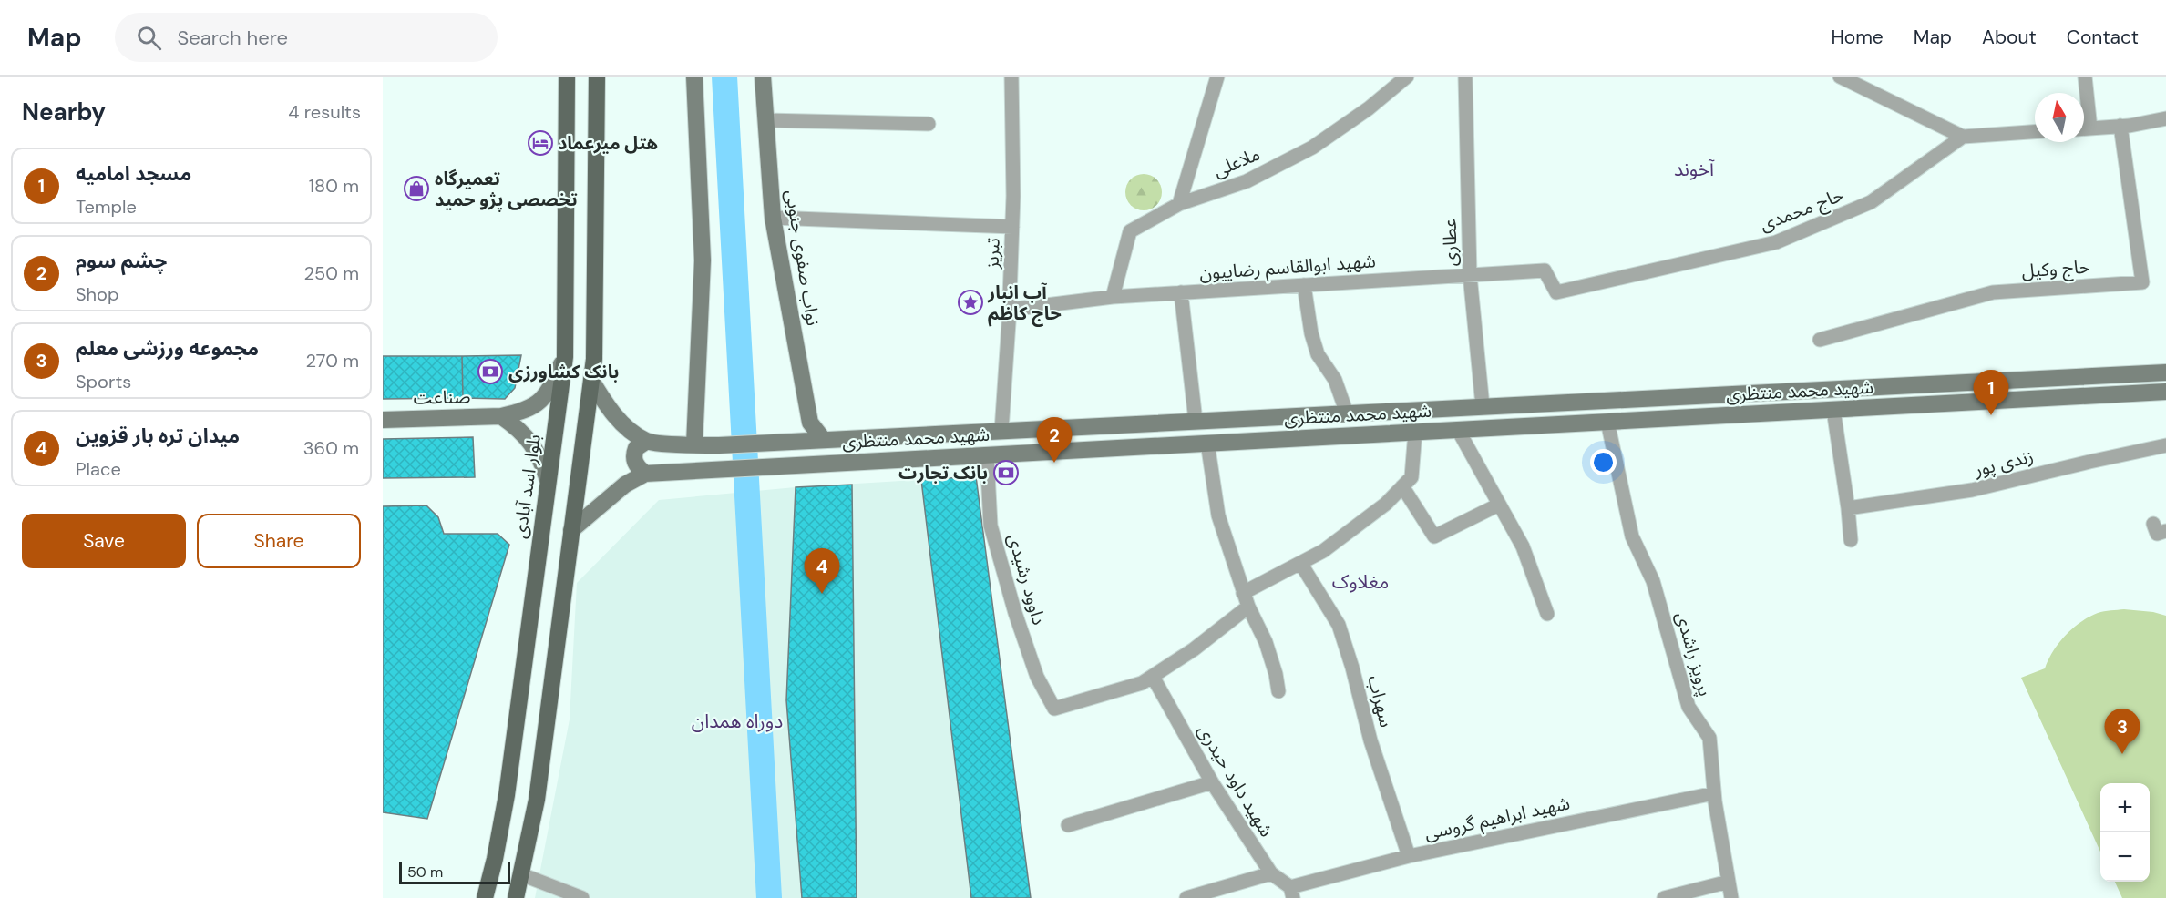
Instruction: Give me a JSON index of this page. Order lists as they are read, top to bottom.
{
  "streets": {
    "main road": [
      "نواب صفوی جنوبی",
      "شهید محمد منتظری",
      "صناعت",
      "بلوار اسد آبادی"
    ],
    "street": [
      "ملاعلی",
      "حاج محمدی",
      "عطاری",
      "تبریز",
      "شهید ابوالقاسم رضاییون",
      "حاج وکیل",
      "زندی پور",
      "داوود رشیدی",
      "پرویز راشدی",
      "سهراب",
      "شهید داود حیدری",
      "شهید ابراهیم گروسی"
    ]
  },
  "crossings": [
    ["ملاعلی", "شهید ابوالقاسم رضاییون"],
    ["حاج محمدی", "شهید ابوالقاسم رضاییون"],
    ["عطاری", "شهید ابوالقاسم رضاییون"],
    ["عطاری", "شهید محمد منتظری"],
    ["تبریز", "شهید ابوالقاسم رضاییون"],
    ["تبریز", "شهید محمد منتظری"],
    ["نواب صفوی جنوبی", "شهید محمد منتظری"],
    ["شهید محمد منتظری", "داوود رشیدی"],
    ["شهید محمد منتظری", "پرویز راشدی"],
    ["صناعت", "بلوار اسد آبادی"],
    ["داوود رشیدی", "شهید داود حیدری"],
    ["پرویز راشدی", "شهید ابراهیم گروسی"],
    ["سهراب", "شهید ابراهیم گروسی"],
    ["شهید داود حیدری", "شهید ابراهیم گروسی"]
  ],
  "districts": ["آخوند", "مغلاوک", "دوراه همدان"],
  "places": {
    "hotel": ["هتل میرعماد"],
    "shop": ["تعمیرگاه تخصصی پژو حمید"],
    "place": ["آب انبار حاج کاظم"],
    "bank": ["بانک کشاورزی", "بانک تجارت"]
  },
  "scale_bar": "50 m",
  "north": "top",
  "page": {
    "header": "Map",
    "search": "Search here",
    "nav": [
      "Home",
      "Map",
      "About",
      "Contact"
    ],
    "heading": ["Nearby", "4 results"],
    "list": [
      {
        "mark": "1",
        "name": "مسجد امامیه",
        "note": "Temple",
        "value": "180 m"
      },
      {
        "mark": "2",
        "name": "چشم سوم",
        "note": "Shop",
        "value": "250 m"
      },
      {
        "mark": "3",
        "name": "مجموعه ورزشی معلم",
        "note": "Sports",
        "value": "270 m"
      },
      {
        "mark": "4",
        "name": "میدان تره بار قزوین",
        "note": "Place",
        "value": "360 m"
      }
    ],
    "pins": [
      "1",
      "2",
      "4",
      "3"
    ],
    "buttons": ["Save", "Share"],
    "map_buttons": ["+", "−"],
    "scale": "50 m"
  }
}
